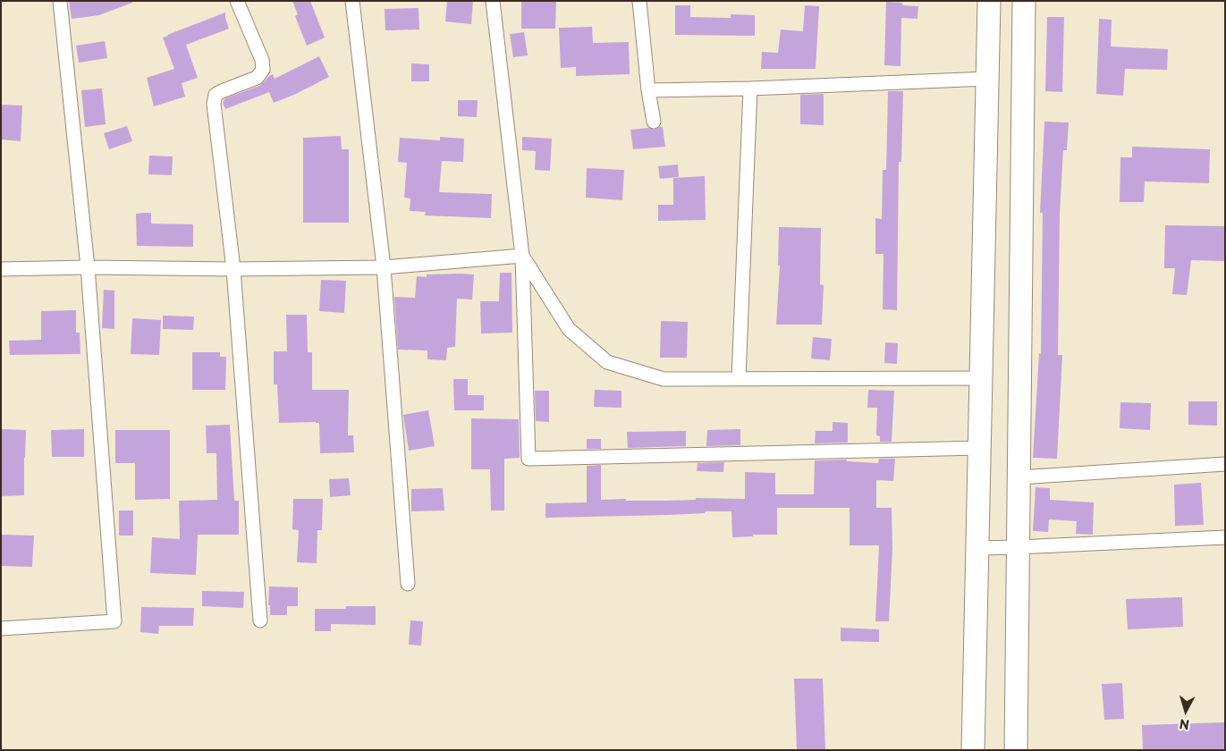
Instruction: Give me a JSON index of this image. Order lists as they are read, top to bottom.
{
  "north": "bottom"
}
